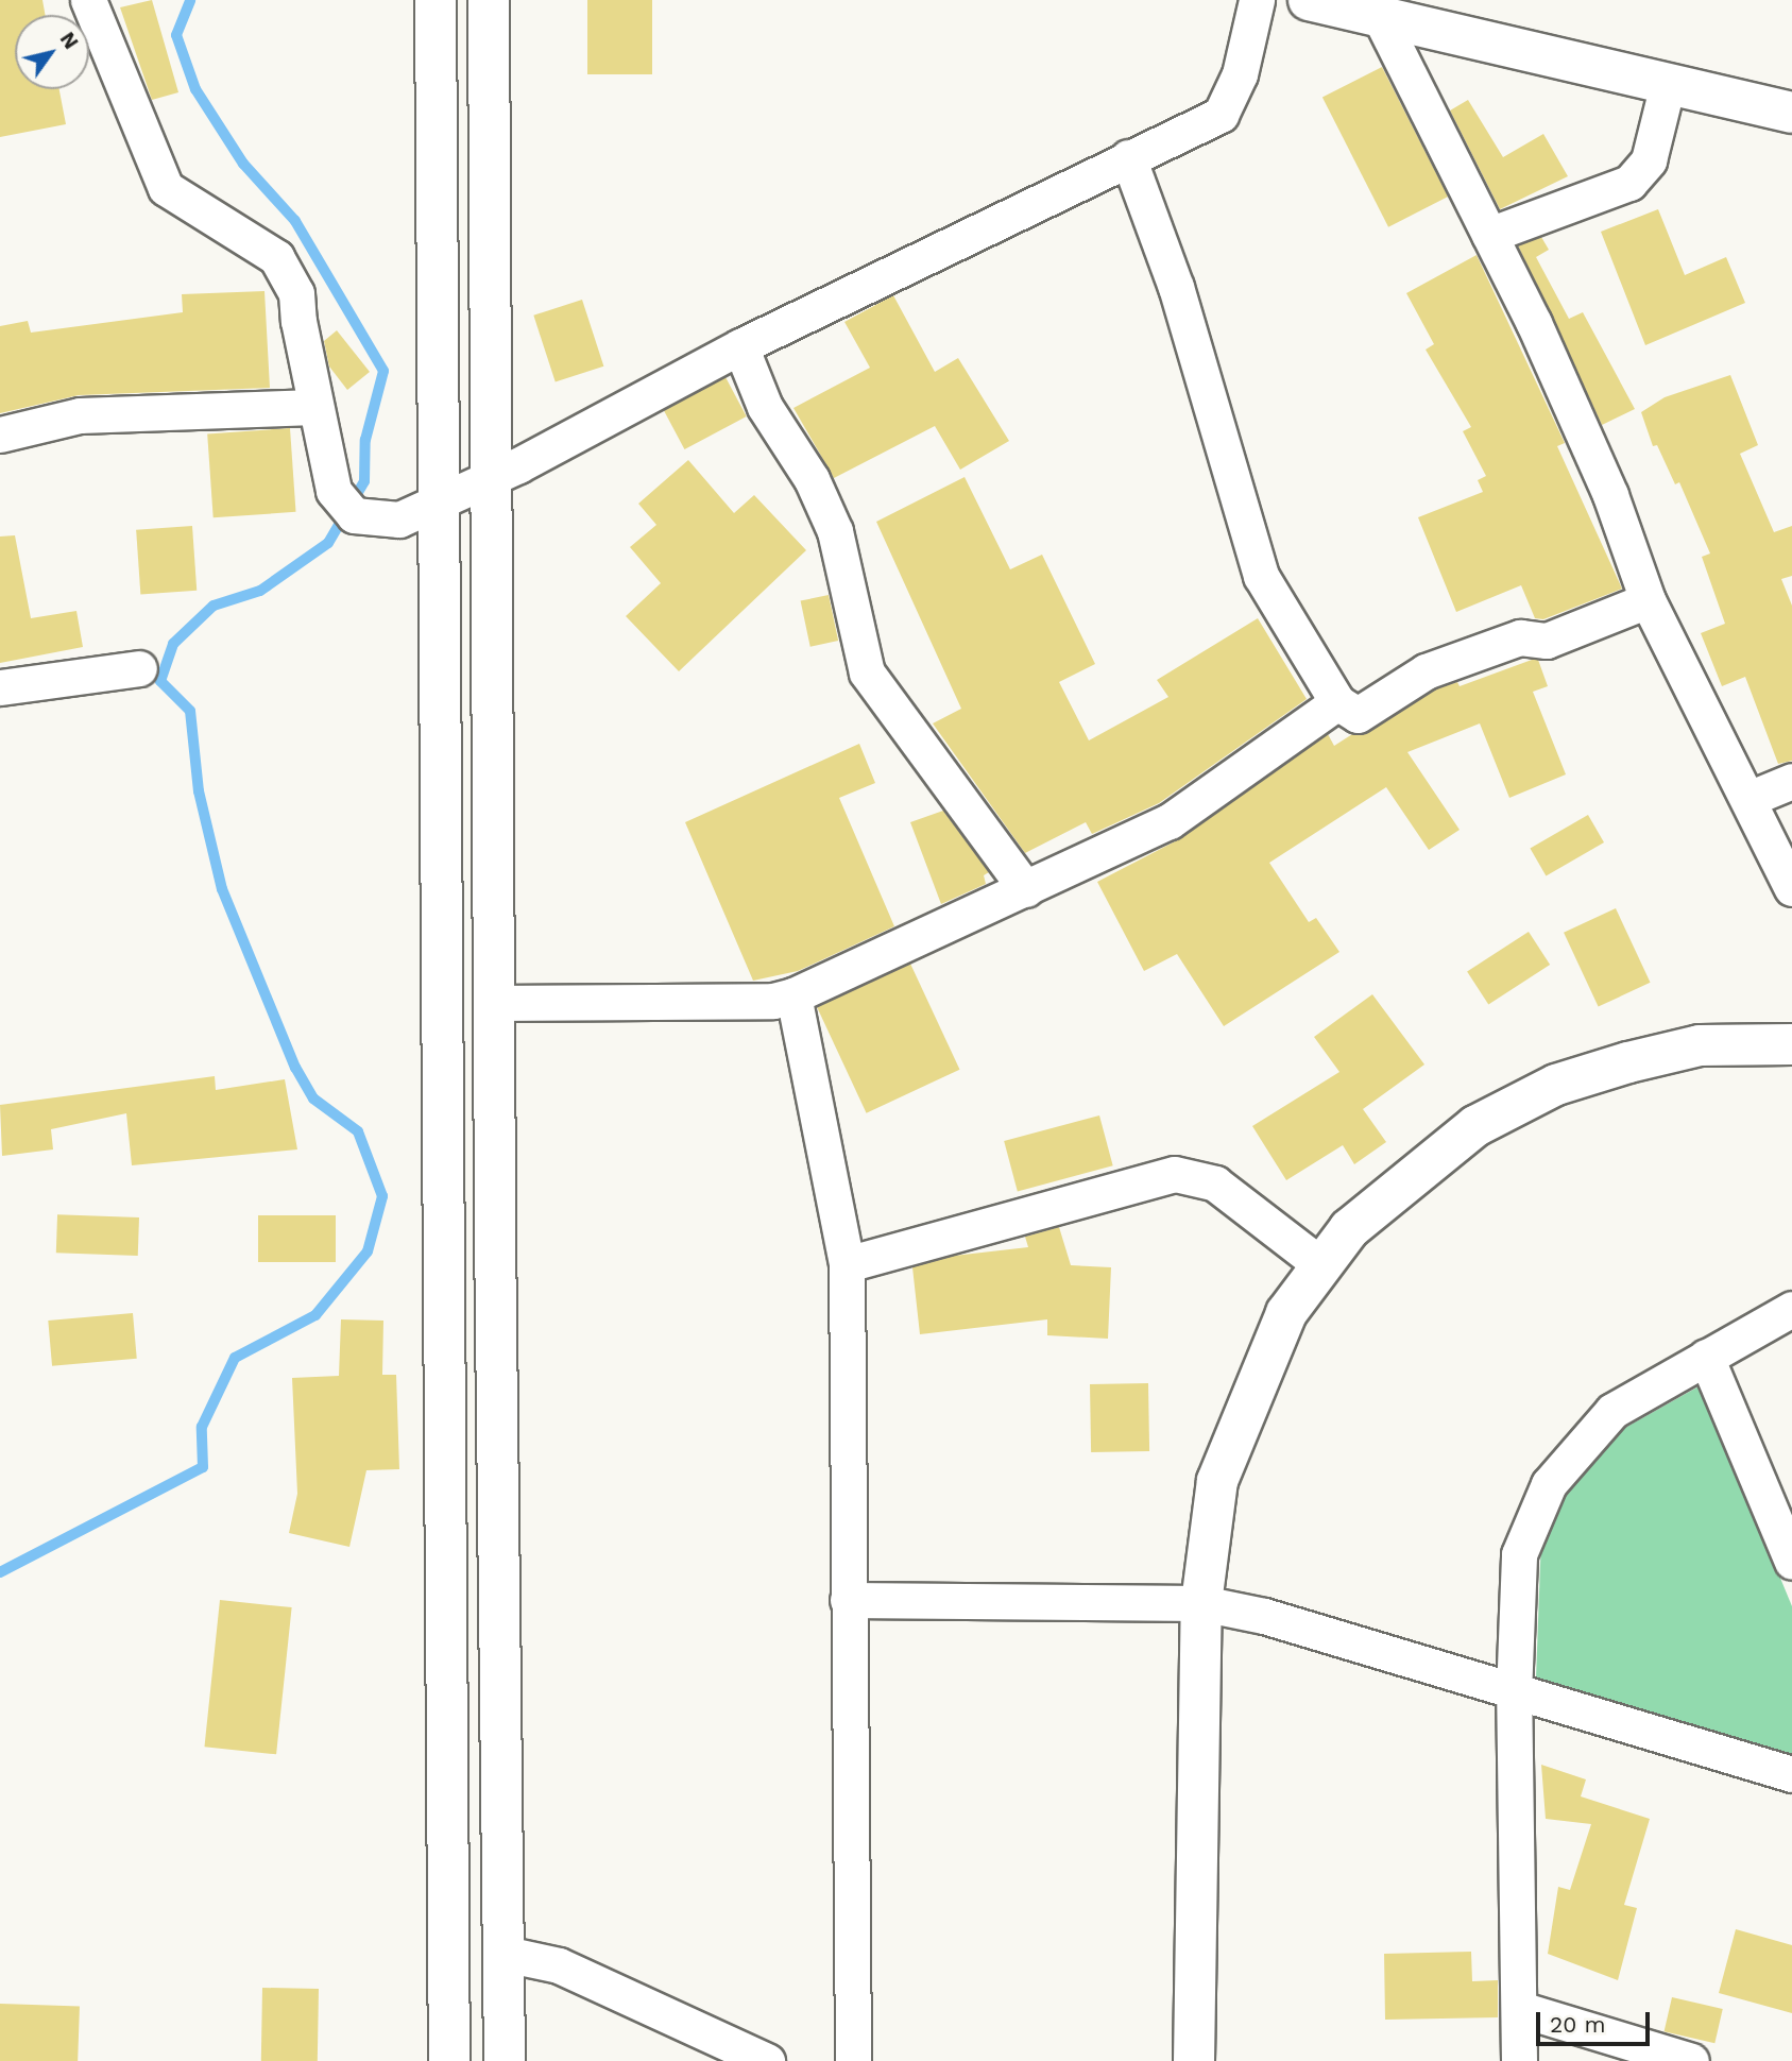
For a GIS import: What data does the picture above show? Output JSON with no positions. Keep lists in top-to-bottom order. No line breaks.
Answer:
{"scale_bar":"20 m","north":"top right"}
